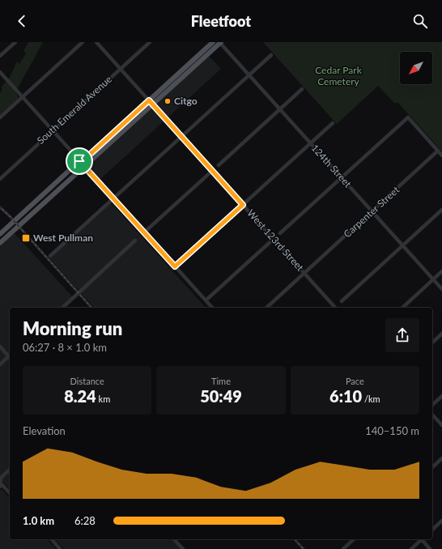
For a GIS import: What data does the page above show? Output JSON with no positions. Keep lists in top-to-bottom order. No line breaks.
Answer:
{"streets":{"street":["South Emerald Avenue","124th Street","Carpenter Street","West 123rd Street"]},"crossings":[["South Emerald Avenue","West 123rd Street"],["124th Street","Carpenter Street"],["Carpenter Street","West 123rd Street"]],"parks":["Cedar Park Cemetery"],"places":{"other":["Citgo"],"transit":["West Pullman"]},"north":"bottom left","page":{"header":"Fleetfoot","heading":["Morning run","06:27 · 8 × 1.0 km"],"stats":[["Distance","8.24 km"],["Time","50:49"],["Pace","6:10 /km"]],"chart":["Elevation","140–150 m"],"list":[{"name":"1.0 km","note":"6:28"}]}}
